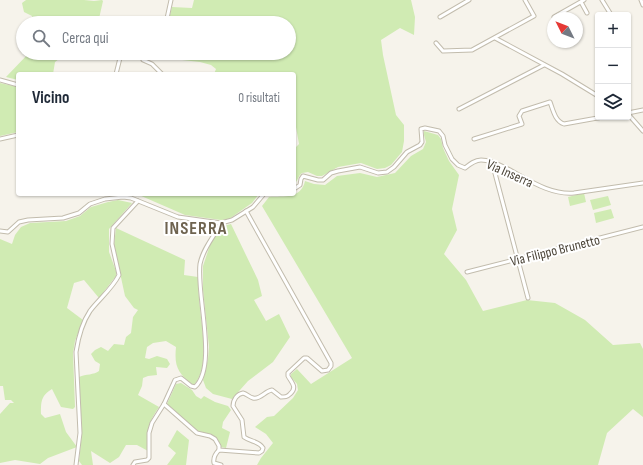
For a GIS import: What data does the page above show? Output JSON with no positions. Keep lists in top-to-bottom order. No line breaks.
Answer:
{"streets":{"street":["Via Inserra","Via Filippo Brunetto"]},"districts":["INSERRA"],"north":"top left","page":{"map_buttons":["+","−"],"search":"Cerca qui","heading":["Vicino","0 risultati"]}}
